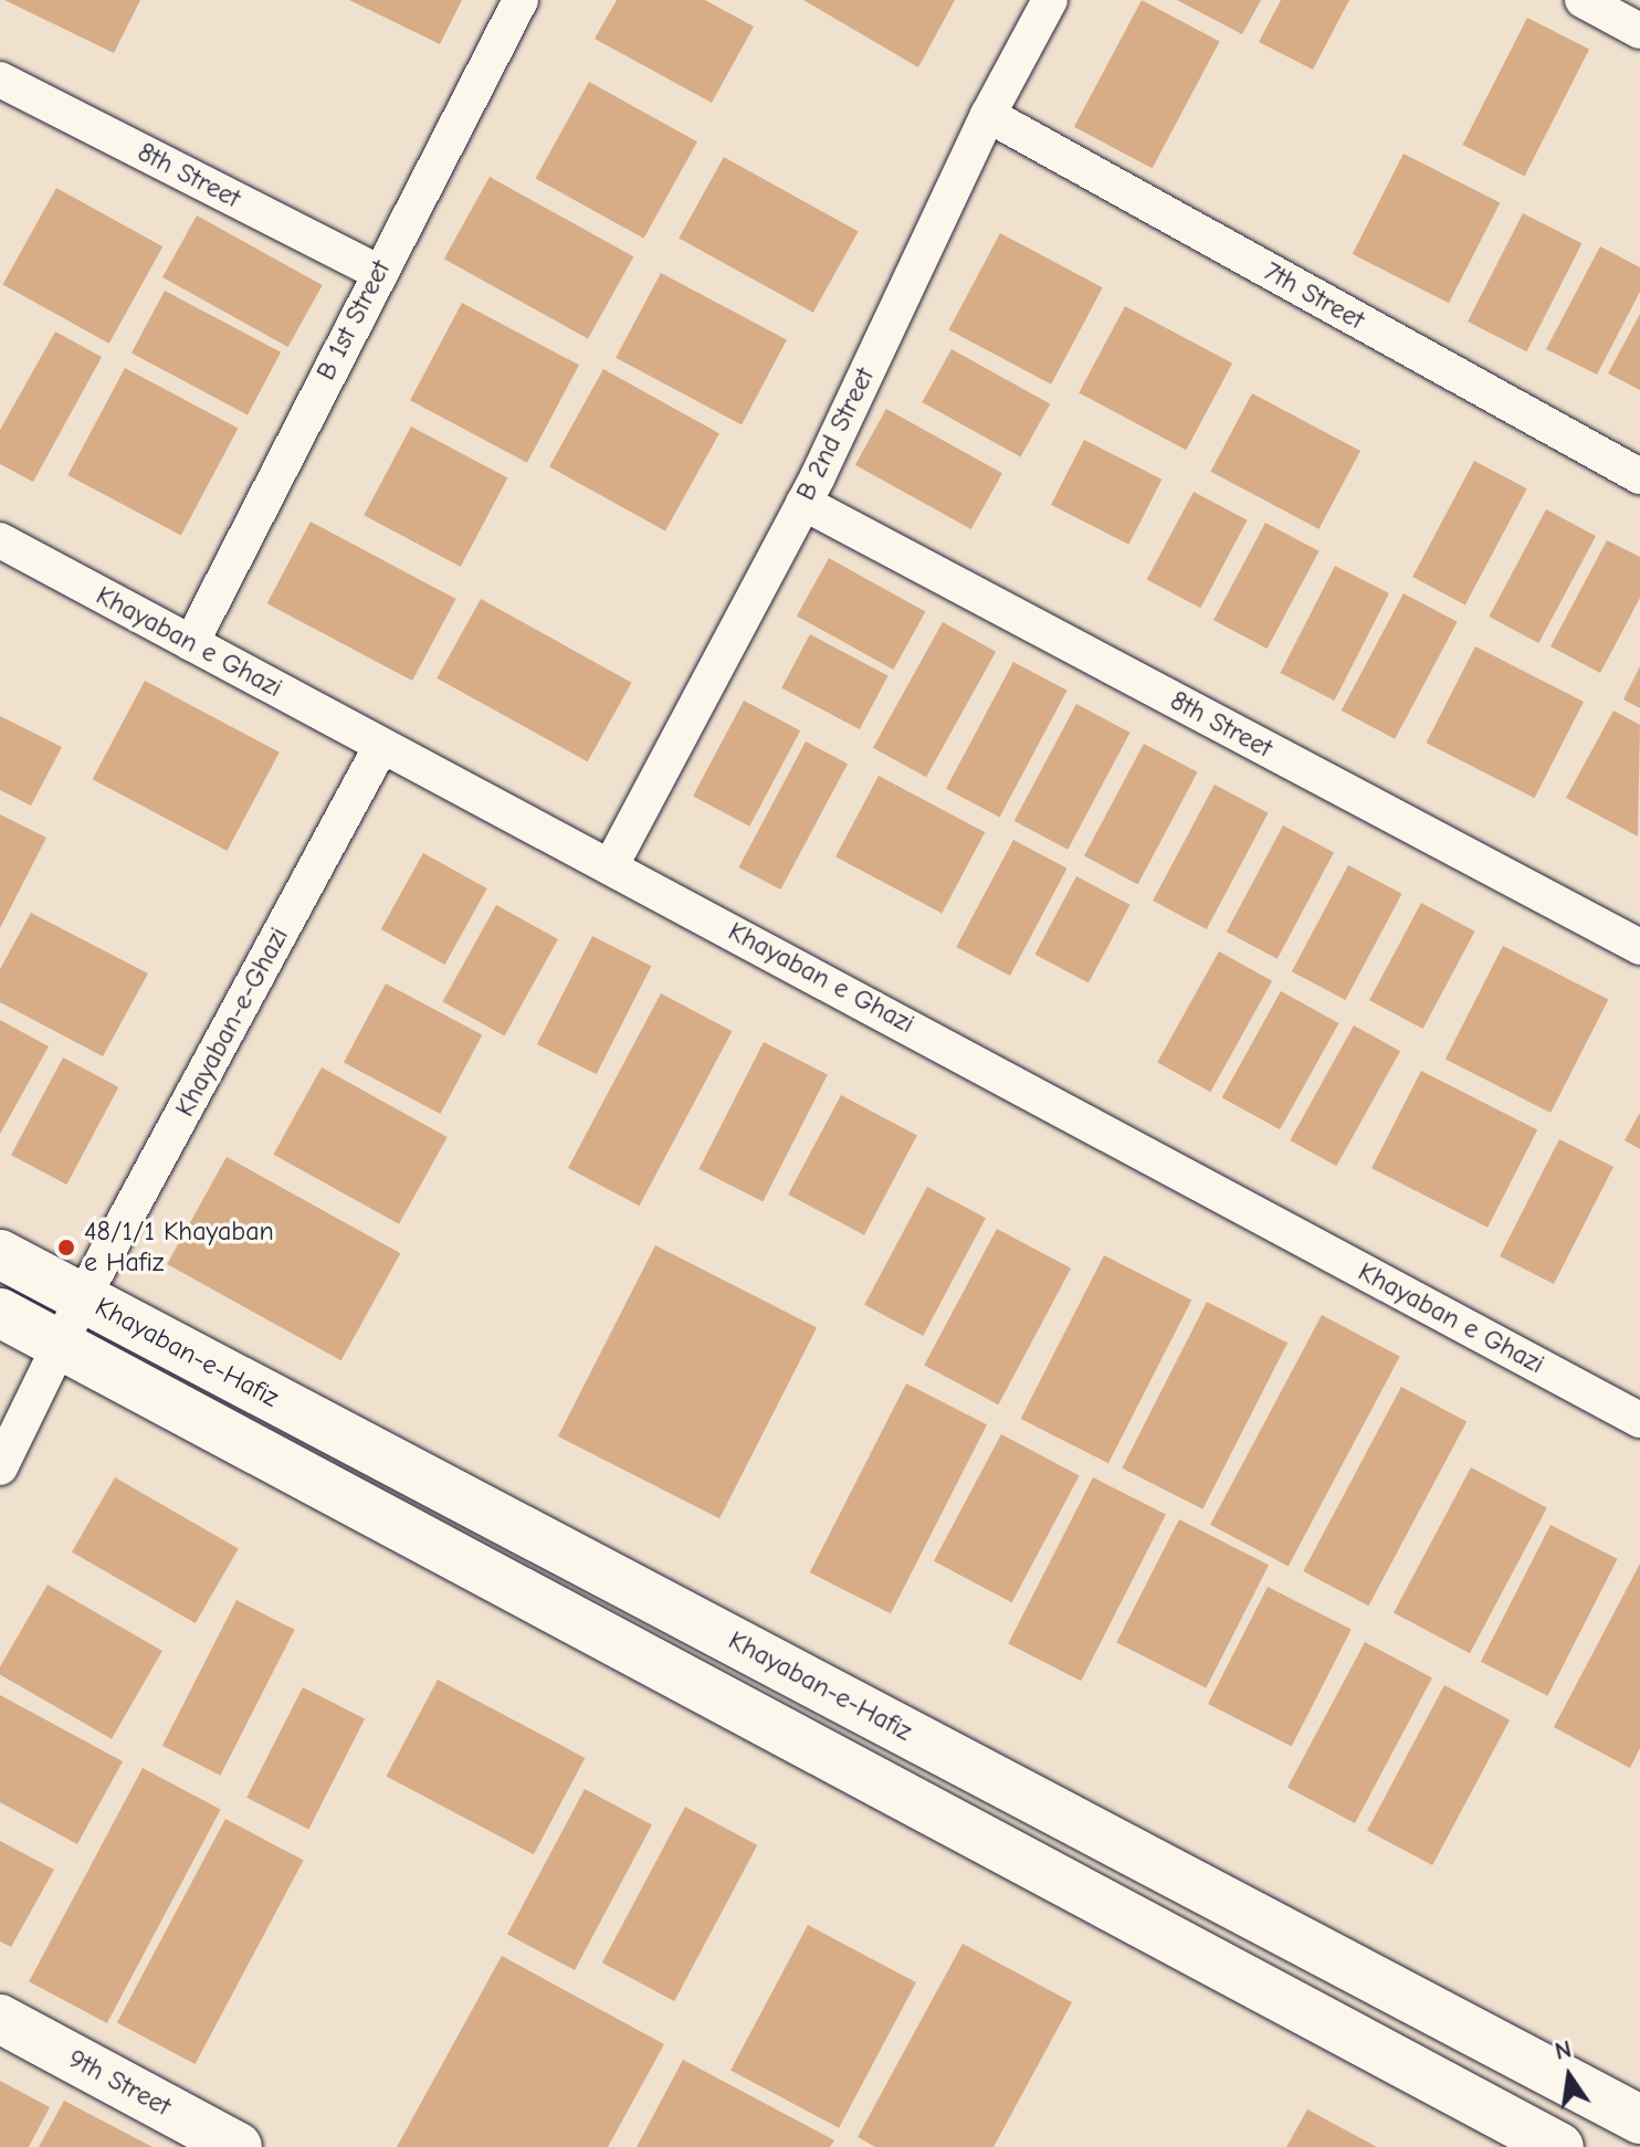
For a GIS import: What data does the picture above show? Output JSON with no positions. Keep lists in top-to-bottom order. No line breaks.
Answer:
{"streets":{"main road":["Khayaban-e-Hafiz","9th Street"],"street":["8th Street","7th Street","B 1st Street","B 2nd Street","Khayaban e Ghazi","Khayaban-e-Ghazi"]},"crossings":[["8th Street","B 1st Street"],["8th Street","B 2nd Street"],["7th Street","B 2nd Street"],["B 1st Street","Khayaban e Ghazi"],["B 2nd Street","Khayaban e Ghazi"],["Khayaban e Ghazi","Khayaban-e-Ghazi"],["Khayaban-e-Ghazi","Khayaban-e-Hafiz"]],"places":["48/1/1 Khayaban e Hafiz"],"north":"top"}
